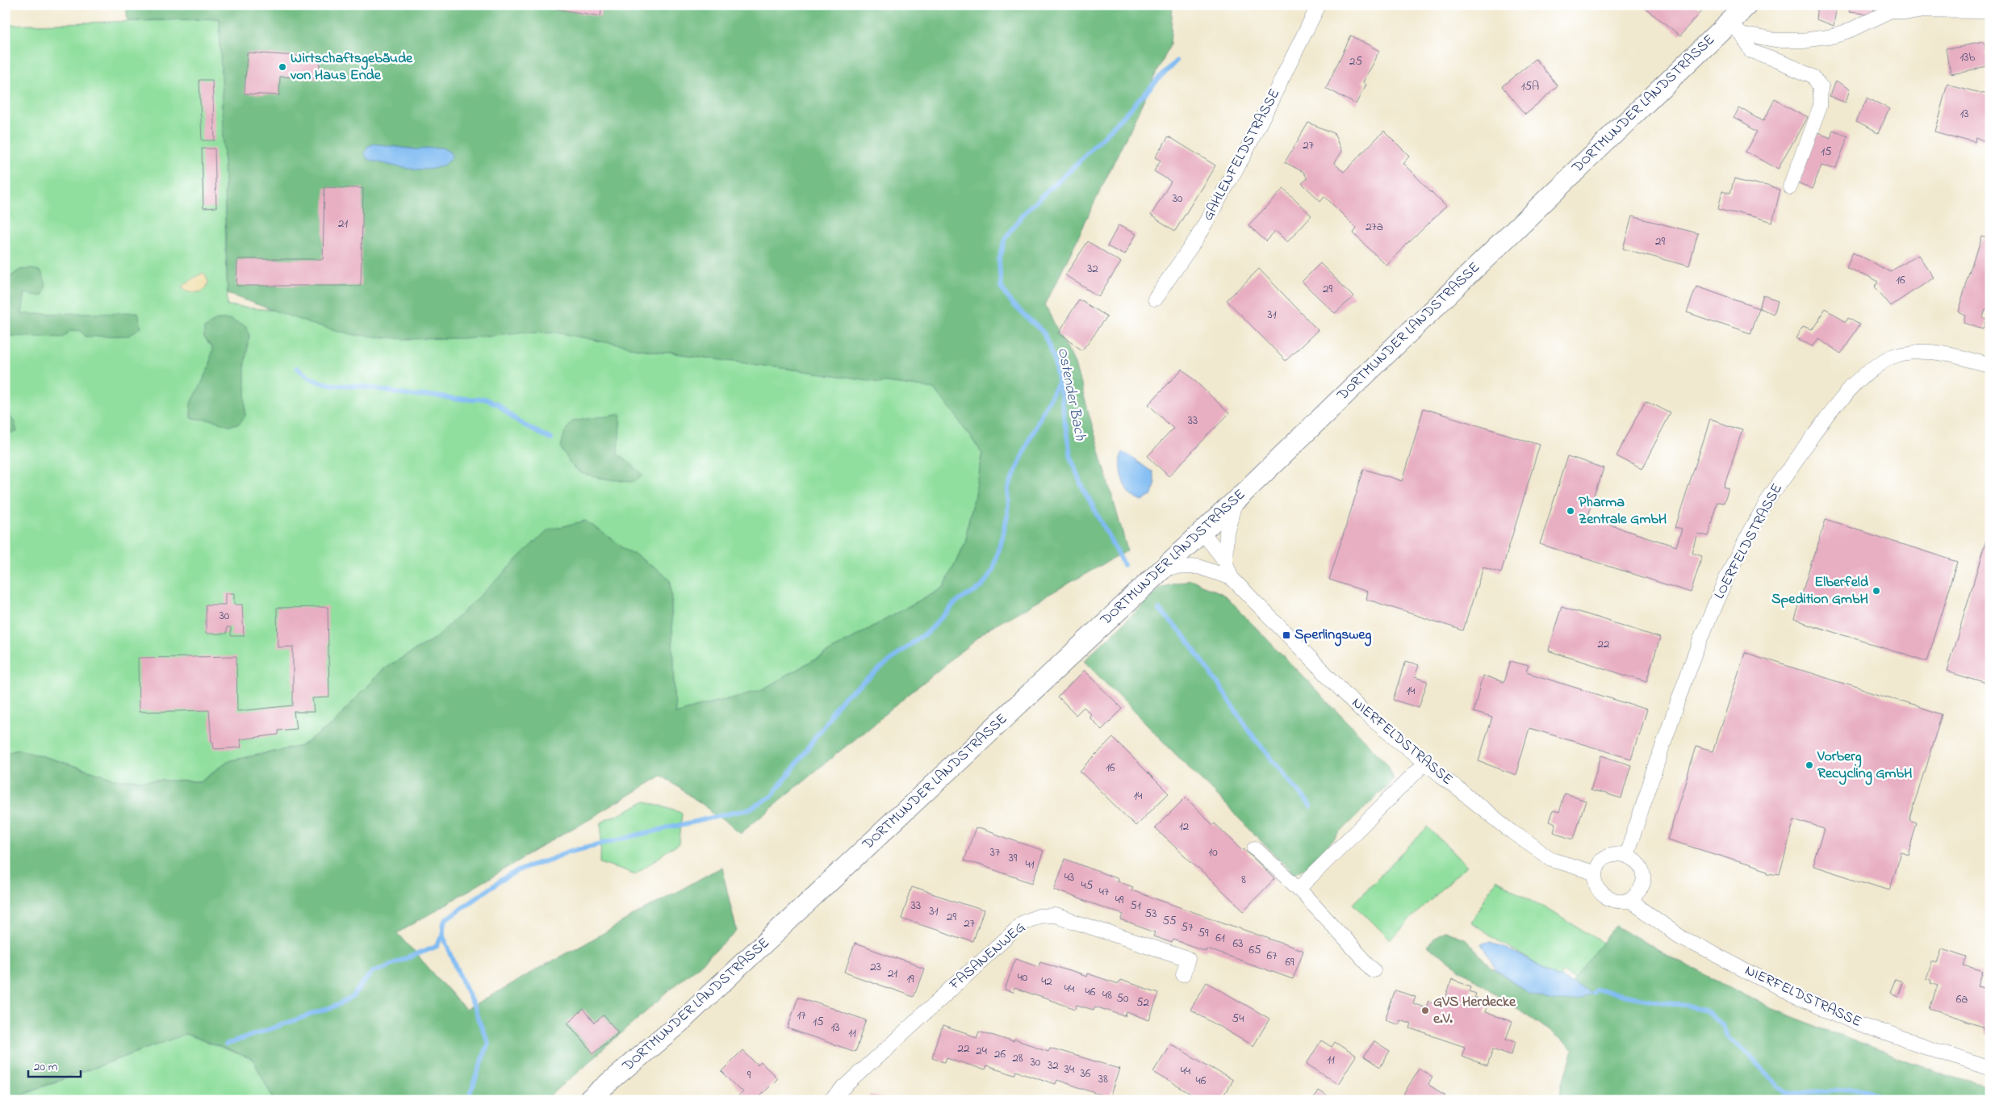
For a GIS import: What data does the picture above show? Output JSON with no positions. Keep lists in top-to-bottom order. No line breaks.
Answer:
{"streets":{"main road":["DORTMUNDER LANDSTRASSE"],"street":["GAHLENFELDSTRASSE","LOERFELDSTRASSE","NIERFELDSTRASSE","FASANENWEG"]},"crossings":[["DORTMUNDER LANDSTRASSE","NIERFELDSTRASSE"],["LOERFELDSTRASSE","NIERFELDSTRASSE"]],"water":["Ostender Bach"],"places":{"other":["Wirtschaftsgebäude von Haus Ende","Pharma Zentrale GmbH","Elberfeld Spedition GmbH","Vorberg Recycling GmbH","GVS Herdecke e.V."],"transit":["Sperlingsweg"]},"house_numbers":["13b","25","15A","13","27","15","30","21","27a","29","32","16","29","31","33","30","22","14","16","14","12","37","10","39","41","43","8","45","47","49","33","51","31","53","29","55","27","57","59","61","63","65","67","69","23","21","40","19","42","44","46","48","50","6a","52","17","54","15","13","11","22","24","26","28","11","30","32","34","44","36","9","38","46"],"scale_bar":"20 m"}
